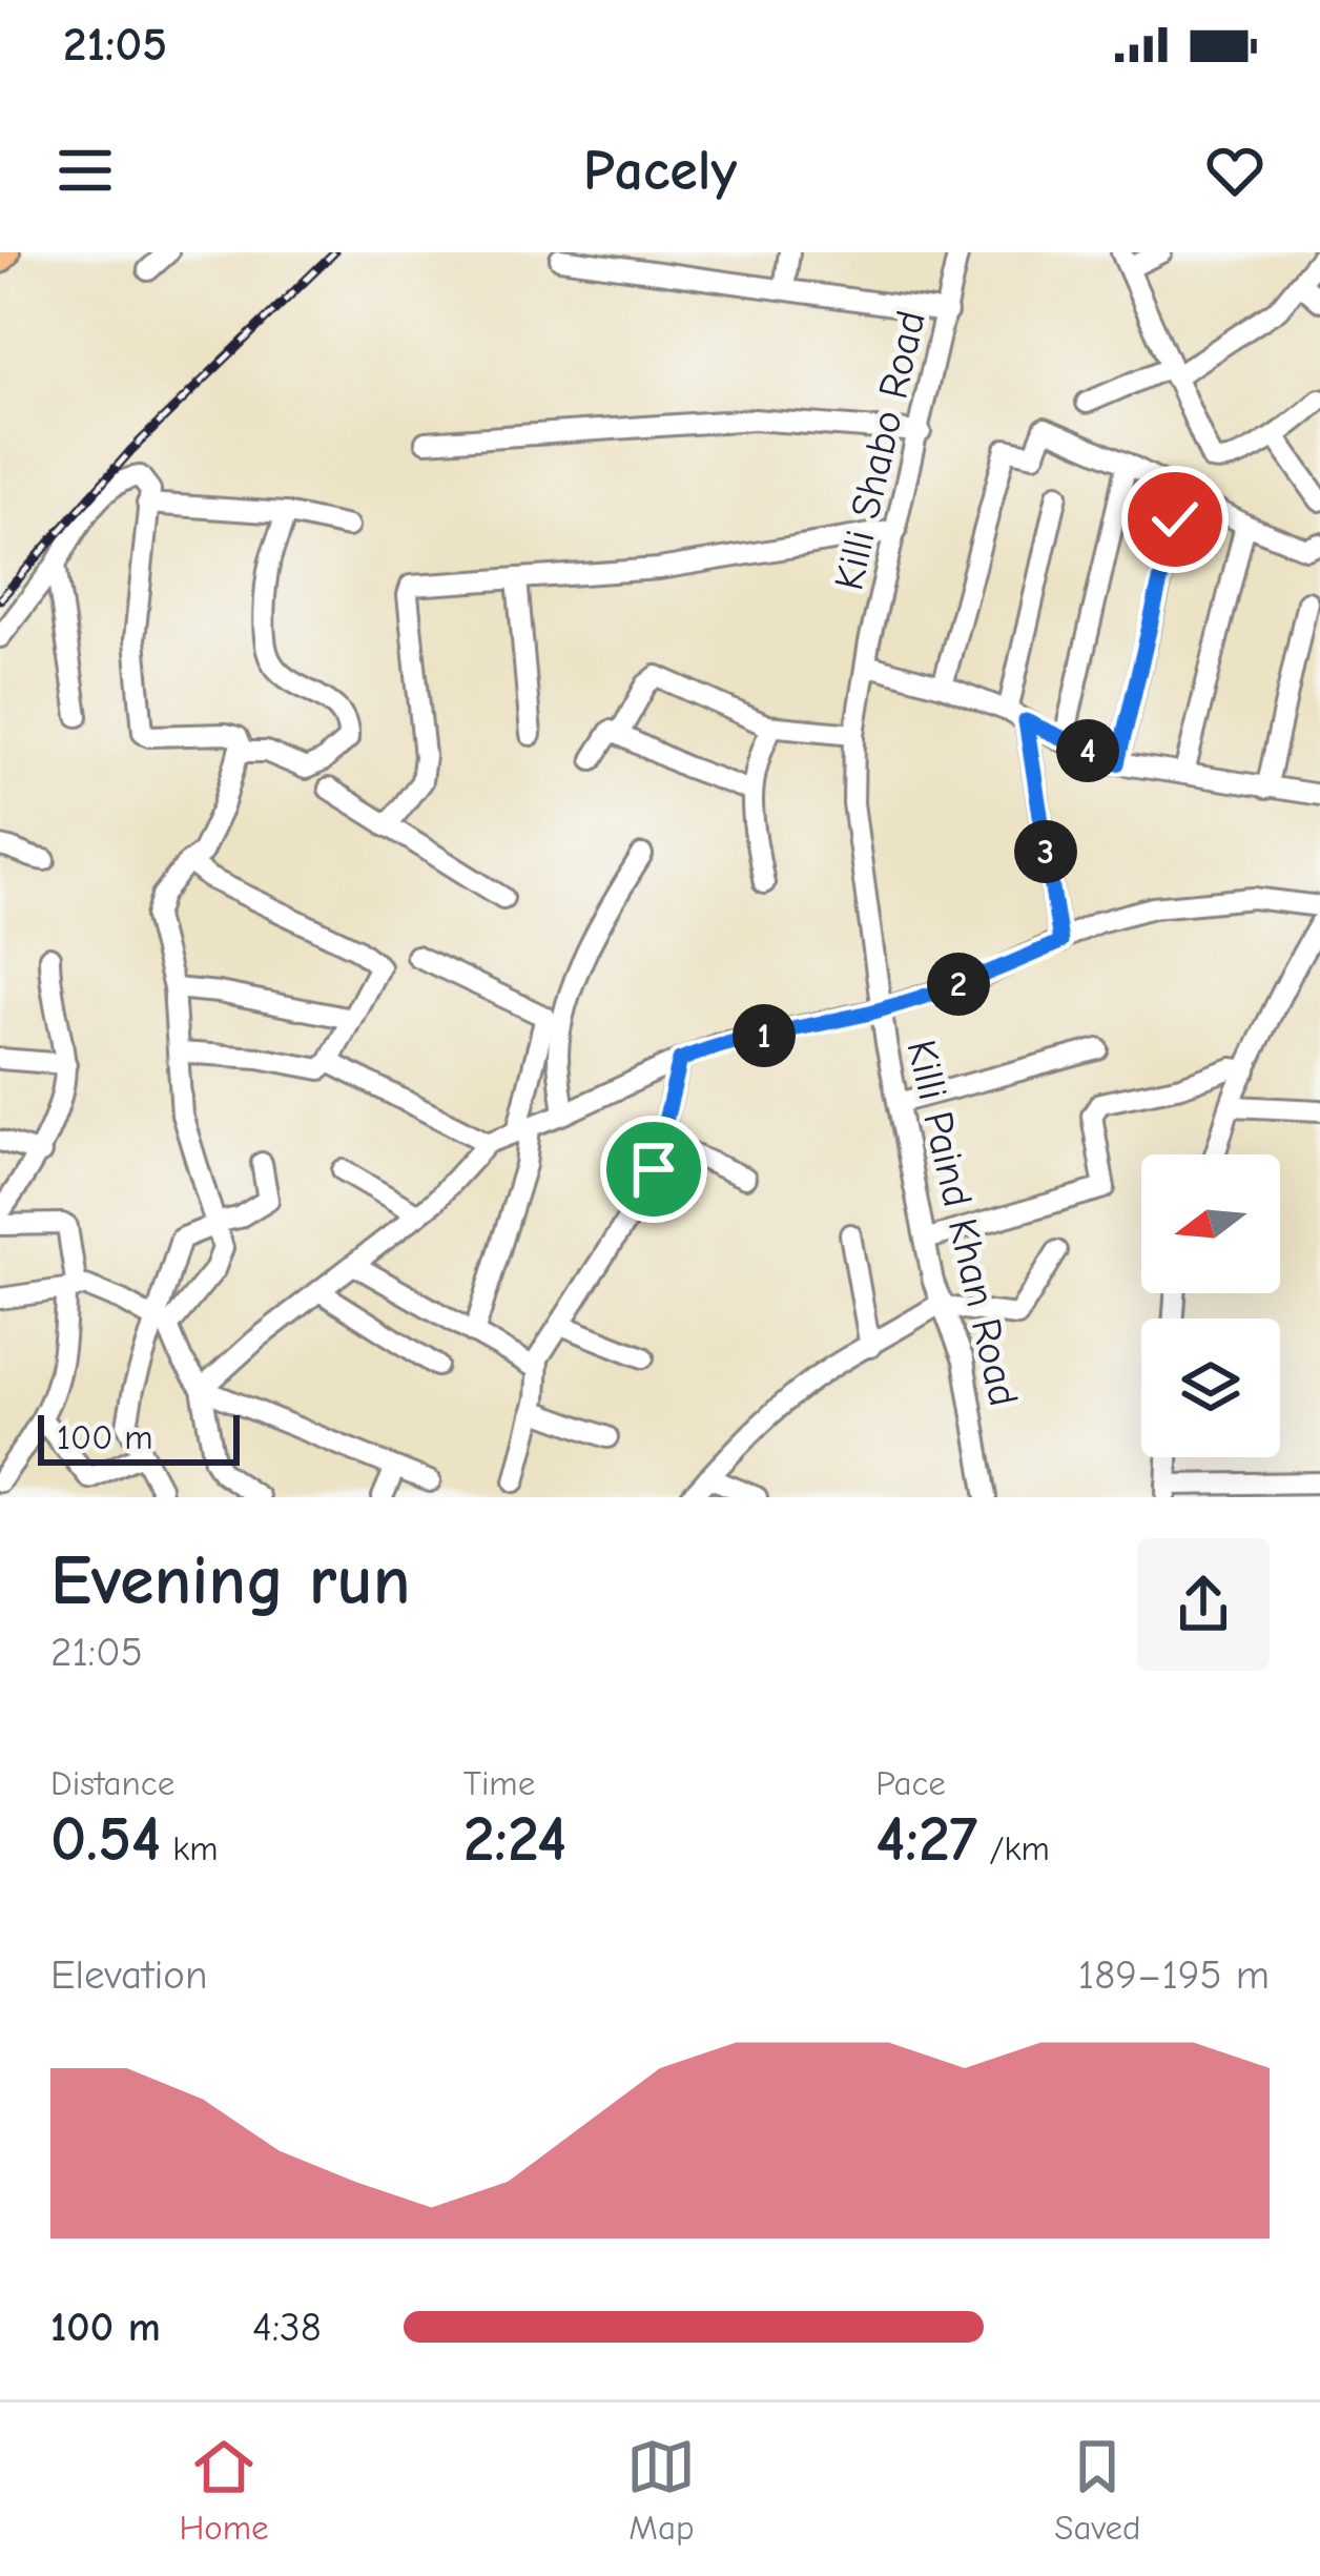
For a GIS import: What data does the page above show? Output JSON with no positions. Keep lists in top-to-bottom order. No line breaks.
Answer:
{"streets":{"street":["Killi Shabo Road","Killi Paind Khan Road"]},"crossings":[["Killi Shabo Road","Killi Paind Khan Road"]],"scale_bar":"100 m","north":"left","page":{"status":"21:05","header":"Pacely","pins":["4","3","2","1"],"scale":"100 m","heading":["Evening run","21:05"],"stats":[["Distance","0.54 km"],["Time","2:24"],["Pace","4:27 /km"]],"chart":["Elevation","189–195 m"],"list":[{"name":"100 m","note":"4:38"}],"tabs":["Home","Map","Saved"]}}
